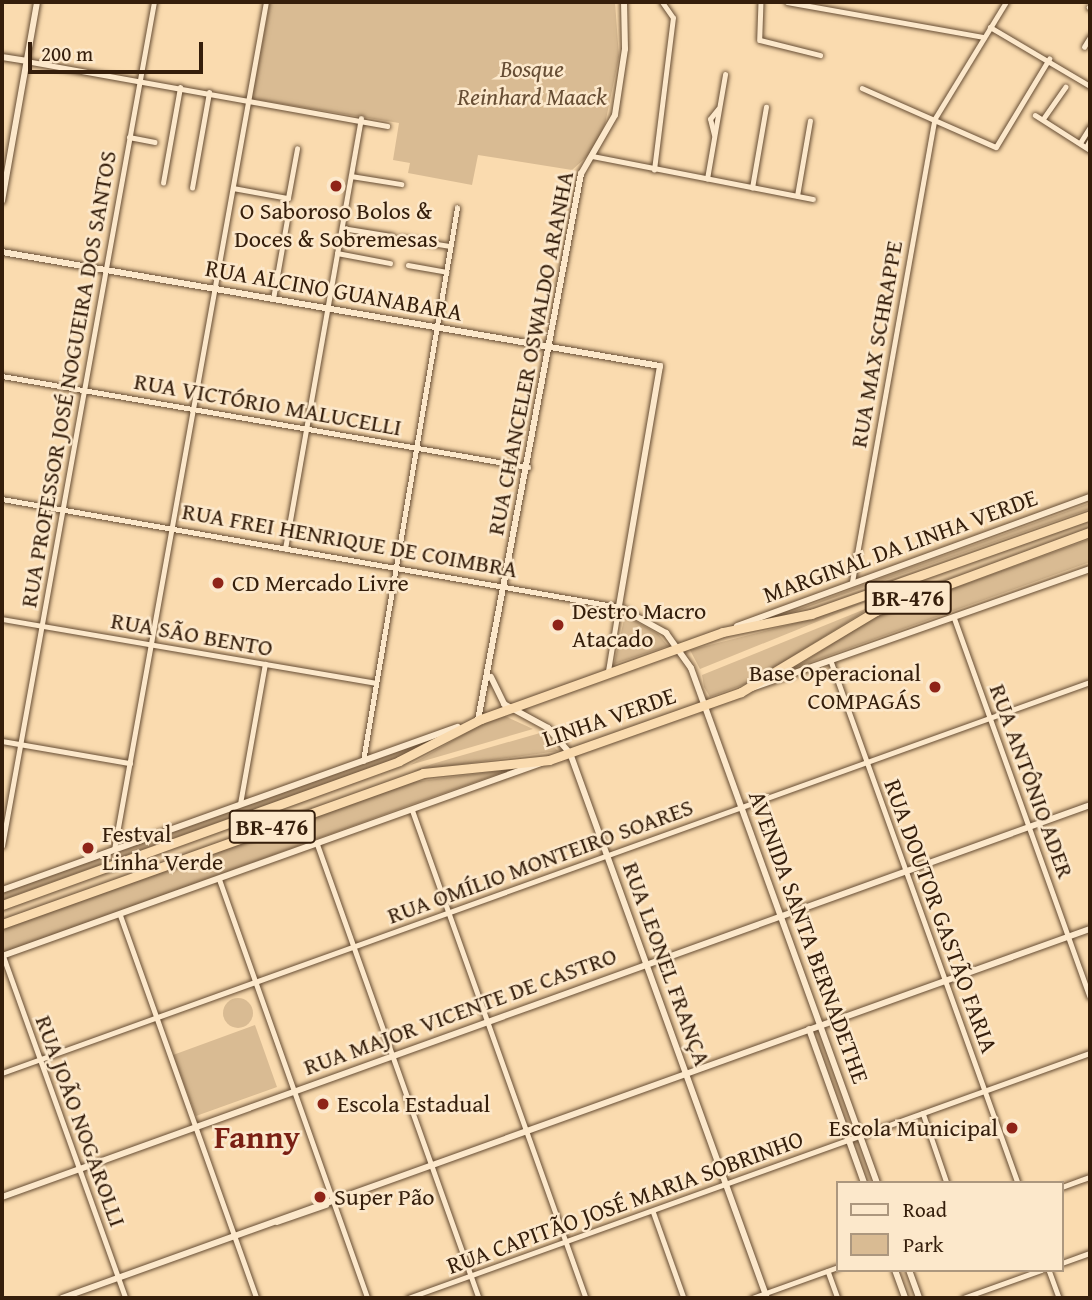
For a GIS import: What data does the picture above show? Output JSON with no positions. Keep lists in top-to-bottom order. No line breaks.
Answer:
{"streets":{"highway":["BR-476","LINHA VERDE"],"main road":["RUA ALCINO GUANABARA","RUA CHANCELER OSWALDO ARANHA","RUA FREI HENRIQUE DE COIMBRA","MARGINAL DA LINHA VERDE","AVENIDA SANTA BERNADETHE","RUA LEONEL FRANÇA","RUA MAJOR VICENTE DE CASTRO"],"street":["RUA MAX SCHRAPPE","RUA PROFESSOR JOSÉ NOGUEIRA DOS SANTOS","RUA VICTÓRIO MALUCELLI","RUA SÃO BENTO","RUA ANTÔNIO ADER","RUA OMÍLIO MONTEIRO SOARES","RUA DOUTOR GASTÃO FARIA","RUA JOÃO NOGAROLLI","RUA CAPITÃO JOSÉ MARIA SOBRINHO"]},"crossings":[["RUA ALCINO GUANABARA","RUA CHANCELER OSWALDO ARANHA"],["RUA ALCINO GUANABARA","RUA PROFESSOR JOSÉ NOGUEIRA DOS SANTOS"],["RUA ALCINO GUANABARA","RUA FREI HENRIQUE DE COIMBRA"],["RUA MAX SCHRAPPE","MARGINAL DA LINHA VERDE"],["RUA CHANCELER OSWALDO ARANHA","RUA VICTÓRIO MALUCELLI"],["RUA CHANCELER OSWALDO ARANHA","RUA FREI HENRIQUE DE COIMBRA"],["RUA CHANCELER OSWALDO ARANHA","LINHA VERDE"],["RUA PROFESSOR JOSÉ NOGUEIRA DOS SANTOS","RUA VICTÓRIO MALUCELLI"],["RUA PROFESSOR JOSÉ NOGUEIRA DOS SANTOS","RUA FREI HENRIQUE DE COIMBRA"],["RUA PROFESSOR JOSÉ NOGUEIRA DOS SANTOS","RUA SÃO BENTO"],["RUA FREI HENRIQUE DE COIMBRA","LINHA VERDE"],["RUA FREI HENRIQUE DE COIMBRA","AVENIDA SANTA BERNADETHE"],["MARGINAL DA LINHA VERDE","LINHA VERDE"],["LINHA VERDE","AVENIDA SANTA BERNADETHE"],["LINHA VERDE","RUA LEONEL FRANÇA"],["RUA ANTÔNIO ADER","RUA OMÍLIO MONTEIRO SOARES"],["RUA ANTÔNIO ADER","RUA MAJOR VICENTE DE CASTRO"],["RUA OMÍLIO MONTEIRO SOARES","RUA DOUTOR GASTÃO FARIA"],["RUA OMÍLIO MONTEIRO SOARES","AVENIDA SANTA BERNADETHE"],["RUA OMÍLIO MONTEIRO SOARES","RUA LEONEL FRANÇA"],["RUA OMÍLIO MONTEIRO SOARES","RUA JOÃO NOGAROLLI"],["RUA DOUTOR GASTÃO FARIA","RUA MAJOR VICENTE DE CASTRO"],["RUA DOUTOR GASTÃO FARIA","RUA CAPITÃO JOSÉ MARIA SOBRINHO"],["AVENIDA SANTA BERNADETHE","RUA MAJOR VICENTE DE CASTRO"],["AVENIDA SANTA BERNADETHE","RUA CAPITÃO JOSÉ MARIA SOBRINHO"],["RUA LEONEL FRANÇA","RUA MAJOR VICENTE DE CASTRO"],["RUA LEONEL FRANÇA","RUA CAPITÃO JOSÉ MARIA SOBRINHO"],["RUA MAJOR VICENTE DE CASTRO","RUA JOÃO NOGAROLLI"]],"districts":["Fanny"],"parks":["Bosque Reinhard Maack"],"places":["O Saboroso Bolos & Doces & Sobremesas","CD Mercado Livre","Destro Macro Atacado","Base Operacional COMPAGÁS","Festval Linha Verde","Escola Estadual","Escola Municipal","Super Pão"],"legend":["Road","Park"],"scale_bar":"200 m"}
